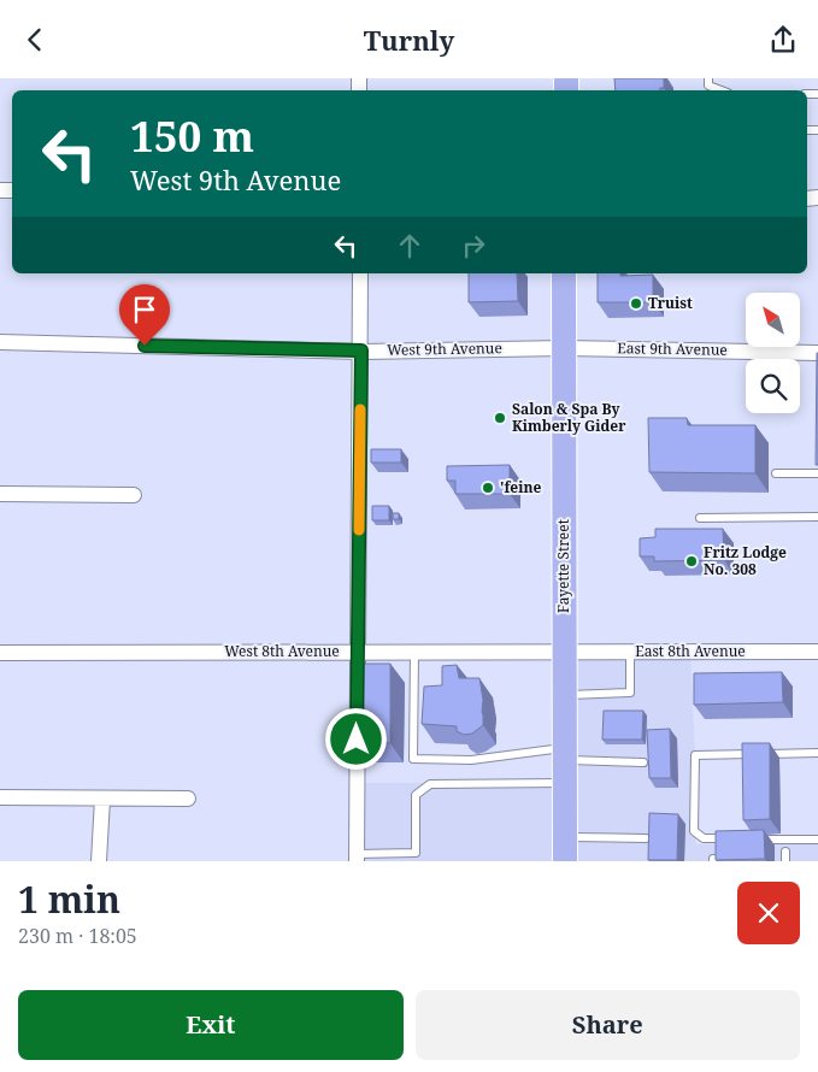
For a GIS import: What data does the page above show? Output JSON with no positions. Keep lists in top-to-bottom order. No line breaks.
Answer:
{"streets":{"main road":["Fayette Street"],"street":["West 9th Avenue","East 9th Avenue","West 8th Avenue","East 8th Avenue"]},"crossings":[["West 9th Avenue","East 9th Avenue"],["West 9th Avenue","Fayette Street"],["East 9th Avenue","Fayette Street"],["Fayette Street","West 8th Avenue"],["Fayette Street","East 8th Avenue"],["West 8th Avenue","East 8th Avenue"]],"places":["Truist","Salon & Spa By Kimberly Gider","'feine","Fritz Lodge No. 308"],"north":"top left","page":{"header":"Turnly","turn":["150 m","West 9th Avenue"],"heading":["1 min","230 m · 18:05"],"buttons":["Exit","Share"]}}
